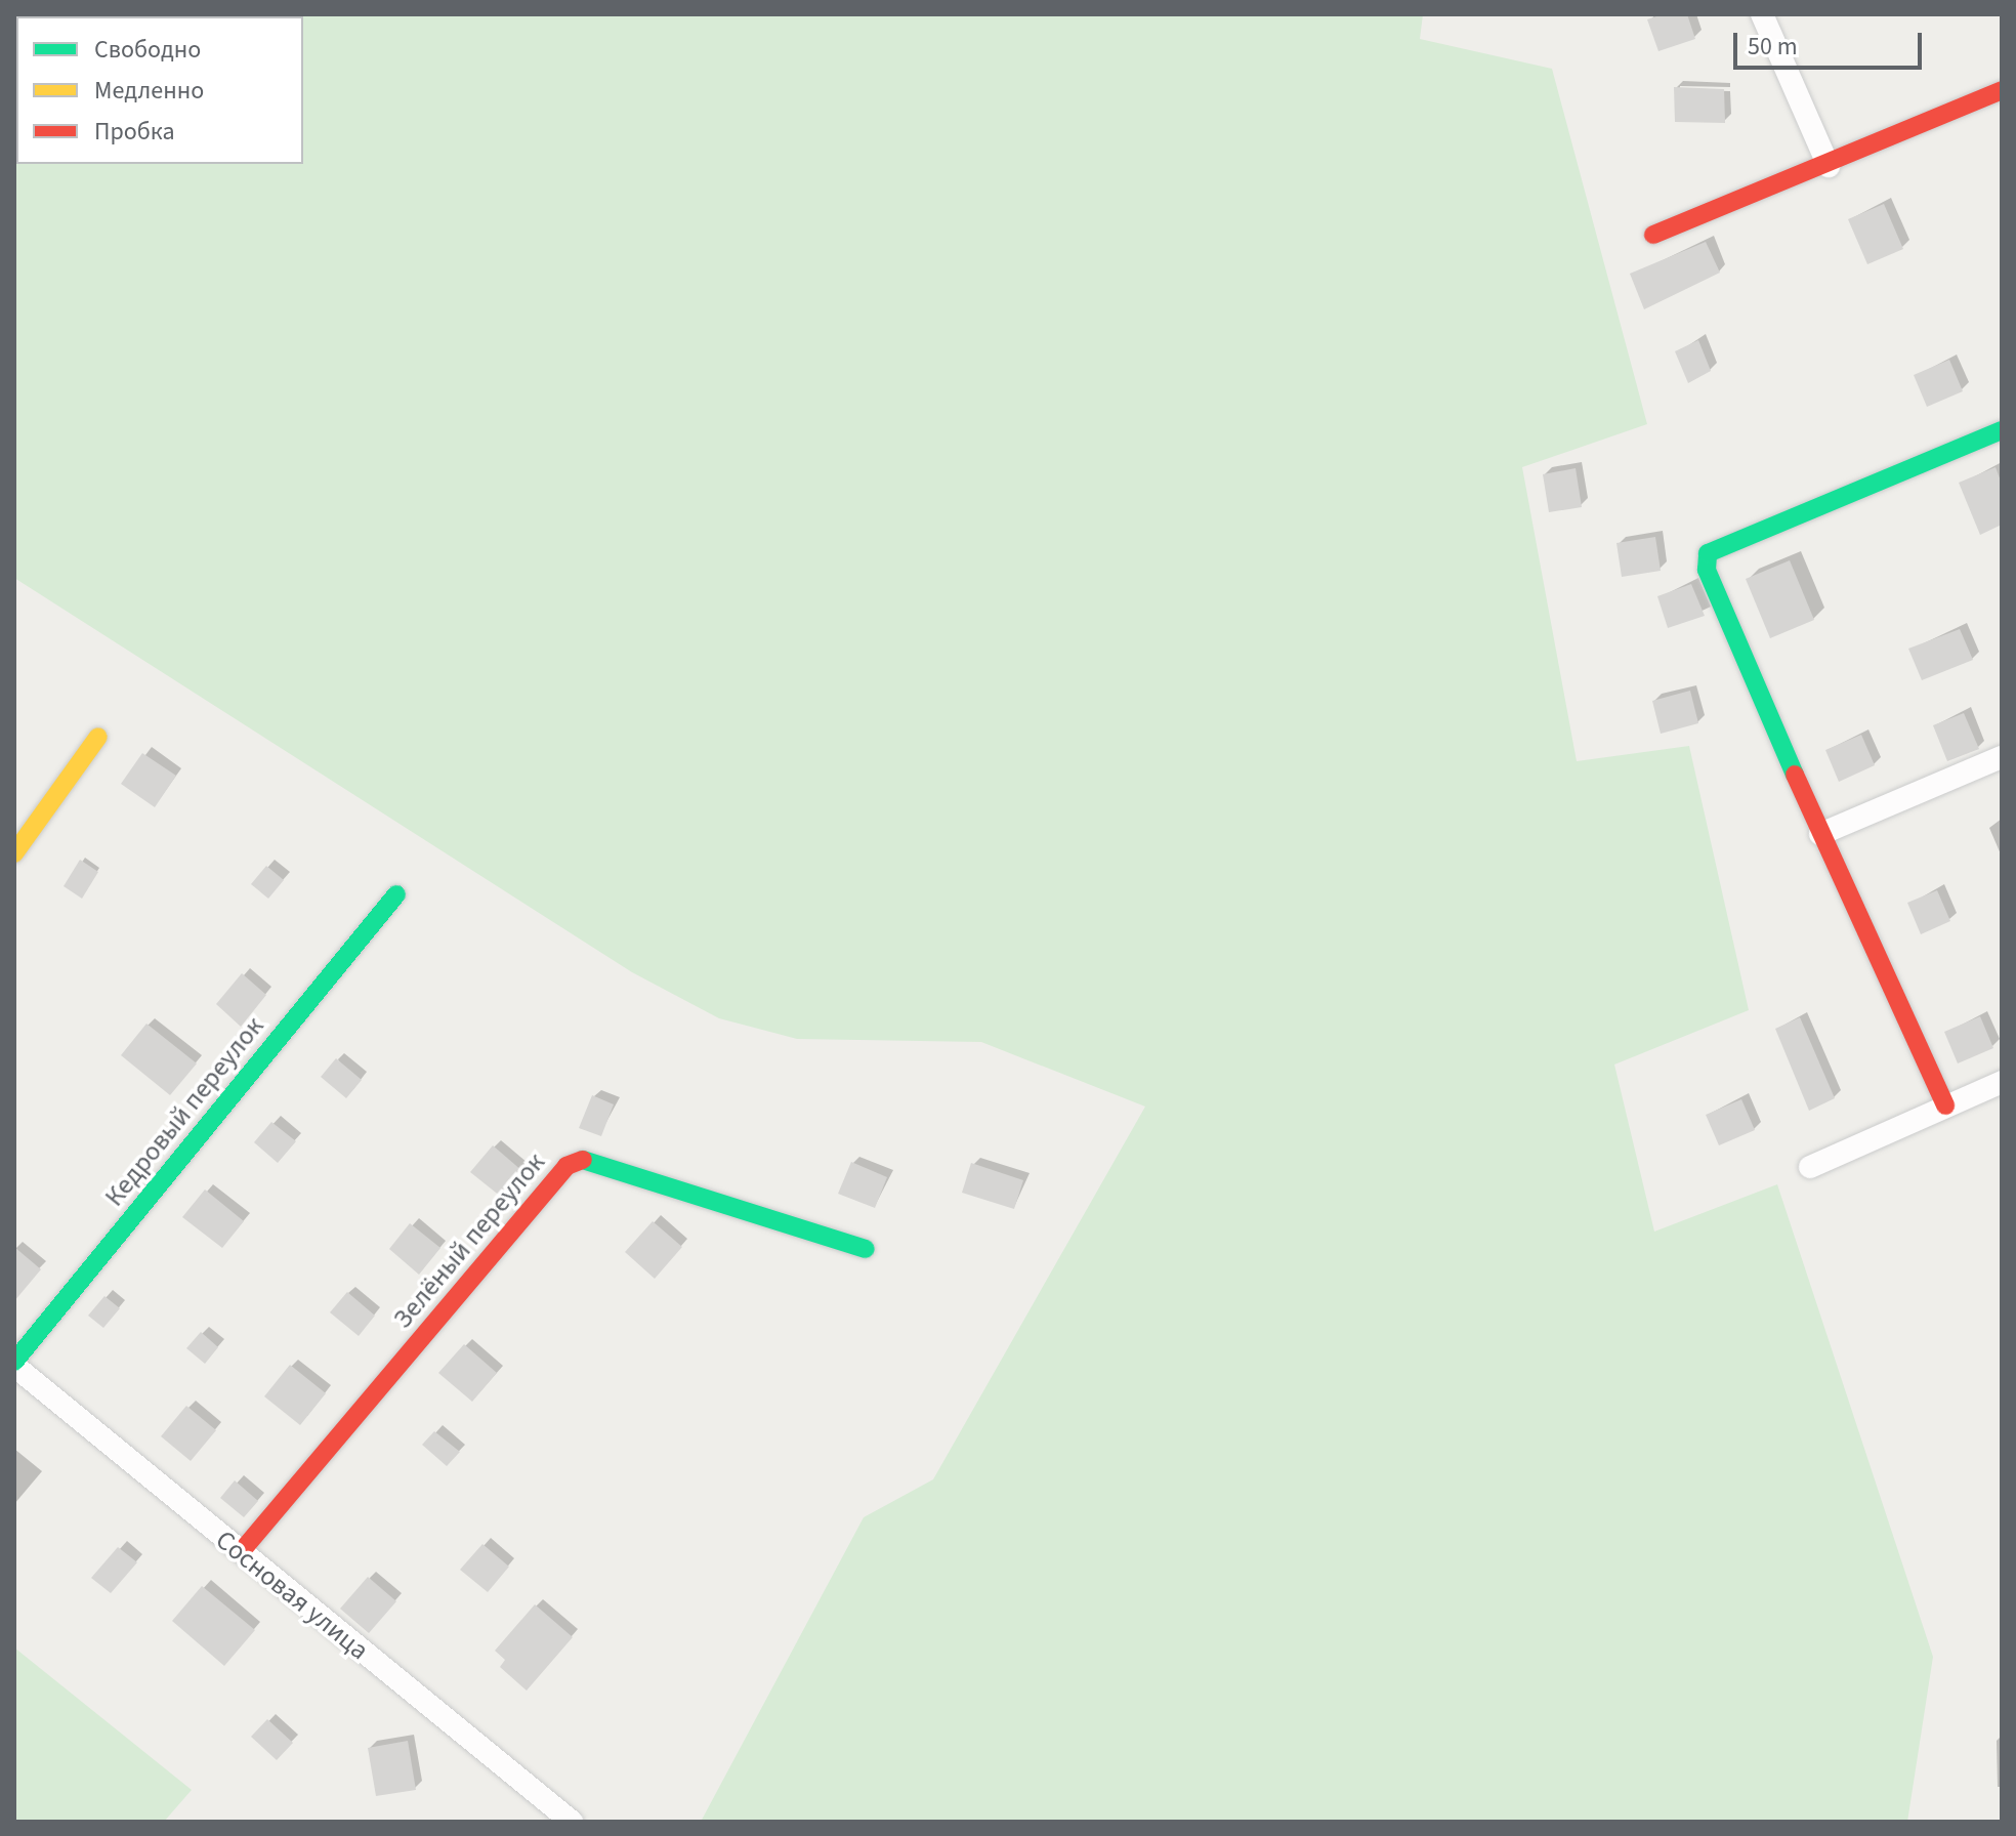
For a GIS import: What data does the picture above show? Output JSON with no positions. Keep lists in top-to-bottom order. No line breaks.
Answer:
{"streets":{"street":["Кедровый переулок","Зелёный переулок","Сосновая улица"]},"crossings":[["Кедровый переулок","Сосновая улица"],["Зелёный переулок","Сосновая улица"]],"legend":["Свободно","Медленно","Пробка"],"scale_bar":"50 m"}
